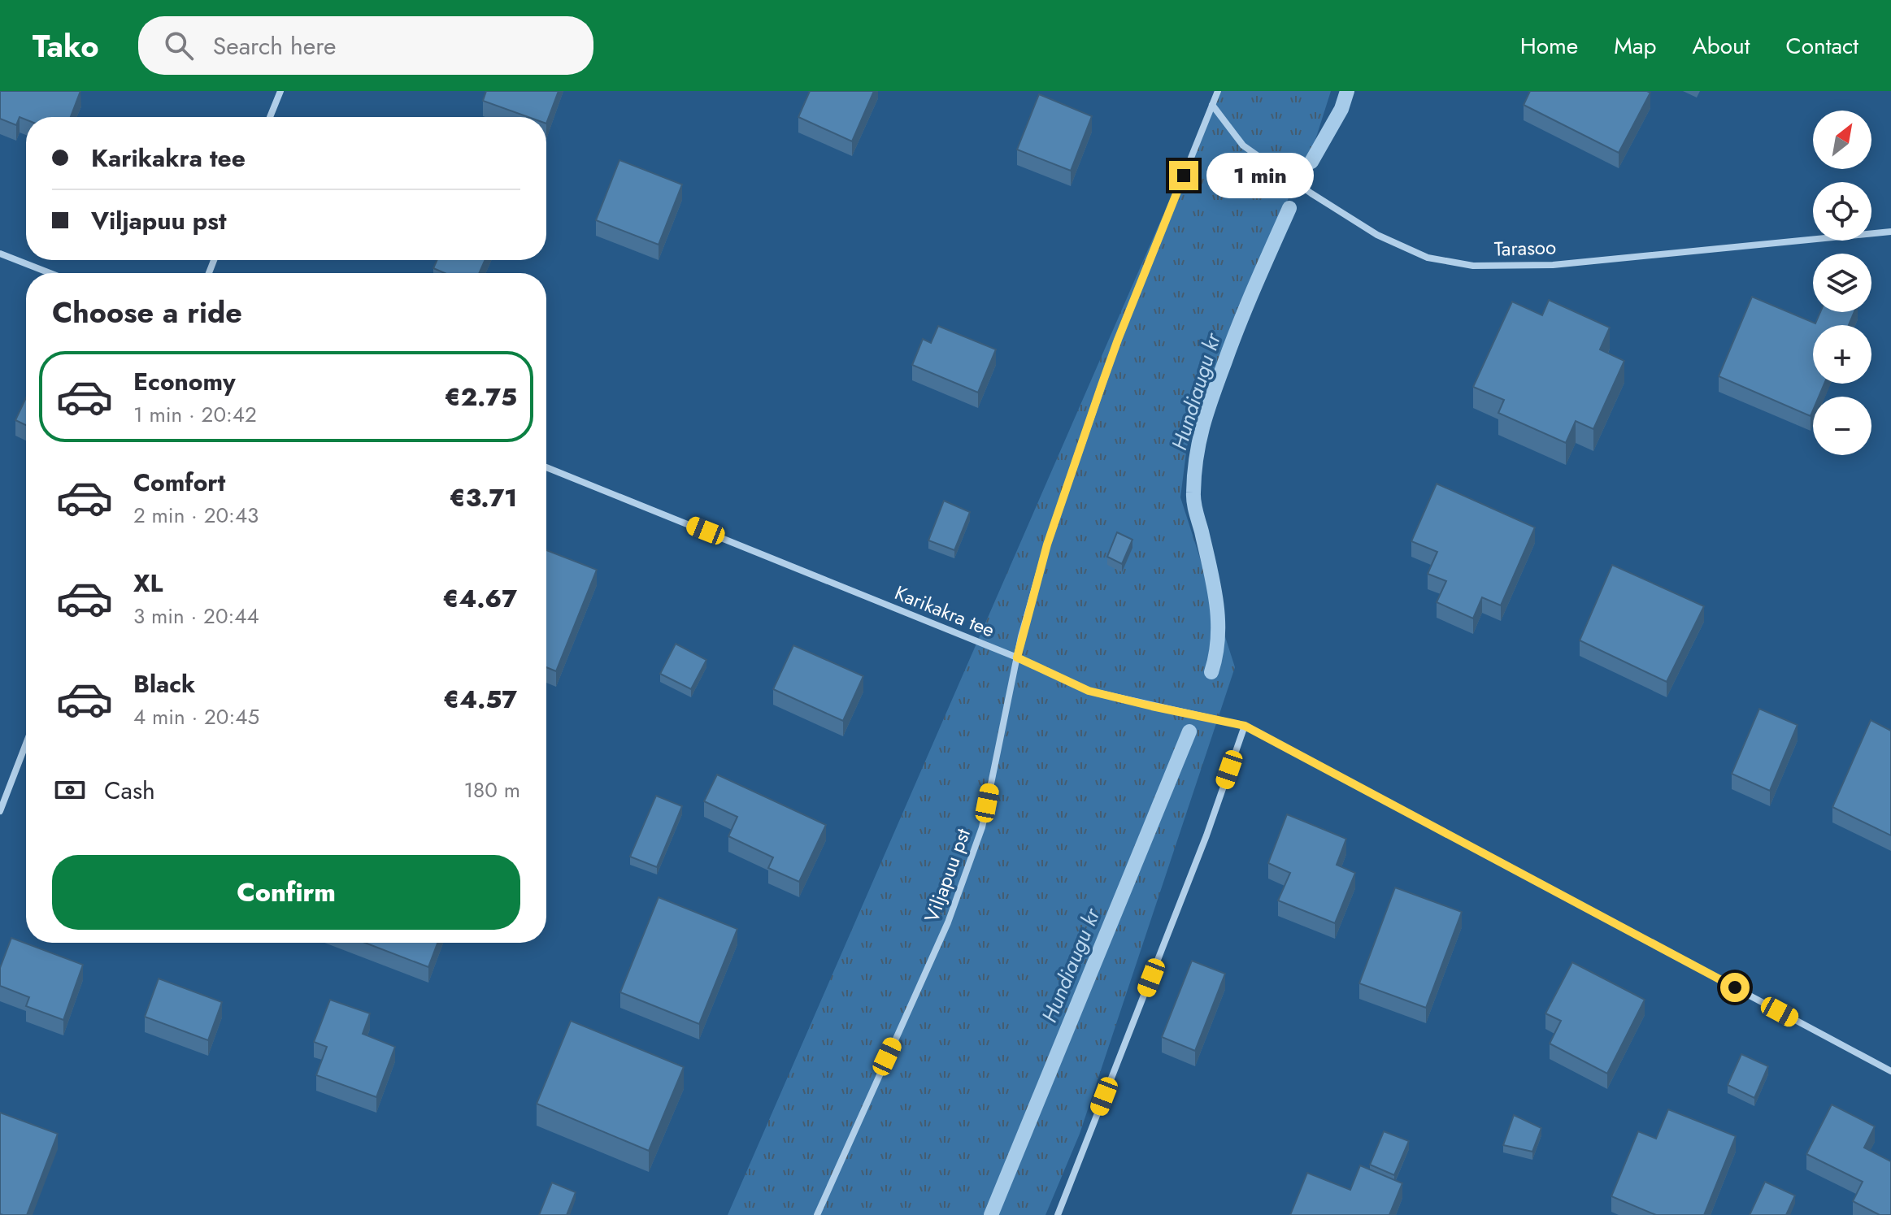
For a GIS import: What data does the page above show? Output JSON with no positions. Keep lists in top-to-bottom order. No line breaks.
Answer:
{"streets":{"street":["Tarasoo","Karikakra tee","Viljapuu pst"]},"crossings":[["Tarasoo","Viljapuu pst"],["Karikakra tee","Viljapuu pst"]],"water":["Hundiaugu kr"],"north":"top right","page":{"header":"Tako","search":"Search here","nav":["Home","Map","About","Contact"],"map_buttons":["+","−"],"banner":["Karikakra tee","Viljapuu pst"],"bubble":"1 min","heading":"Choose a ride","list":[{"name":"Economy","note":"1 min · 20:42","value":"€2.75"},{"name":"Comfort","note":"2 min · 20:43","value":"€3.71"},{"name":"XL","note":"3 min · 20:44","value":"€4.67"},{"name":"Black","note":"4 min · 20:45","value":"€4.57"}],"pay":["Cash","180 m"],"buttons":"Confirm"}}
